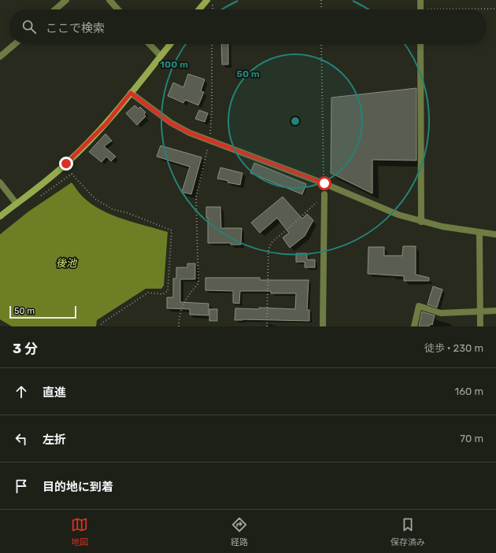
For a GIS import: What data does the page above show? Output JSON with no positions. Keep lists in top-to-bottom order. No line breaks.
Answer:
{"water":["後池"],"scale_bar":"50 m","page":{"search":"ここで検索","scale":"50 m","heading":["3 分","徒歩 · 230 m"],"list":[["直進","160 m"],["左折","70 m"],"目的地に到着"],"nav":["地図","経路","保存済み"]},"rings":["100 m","50 m"]}
